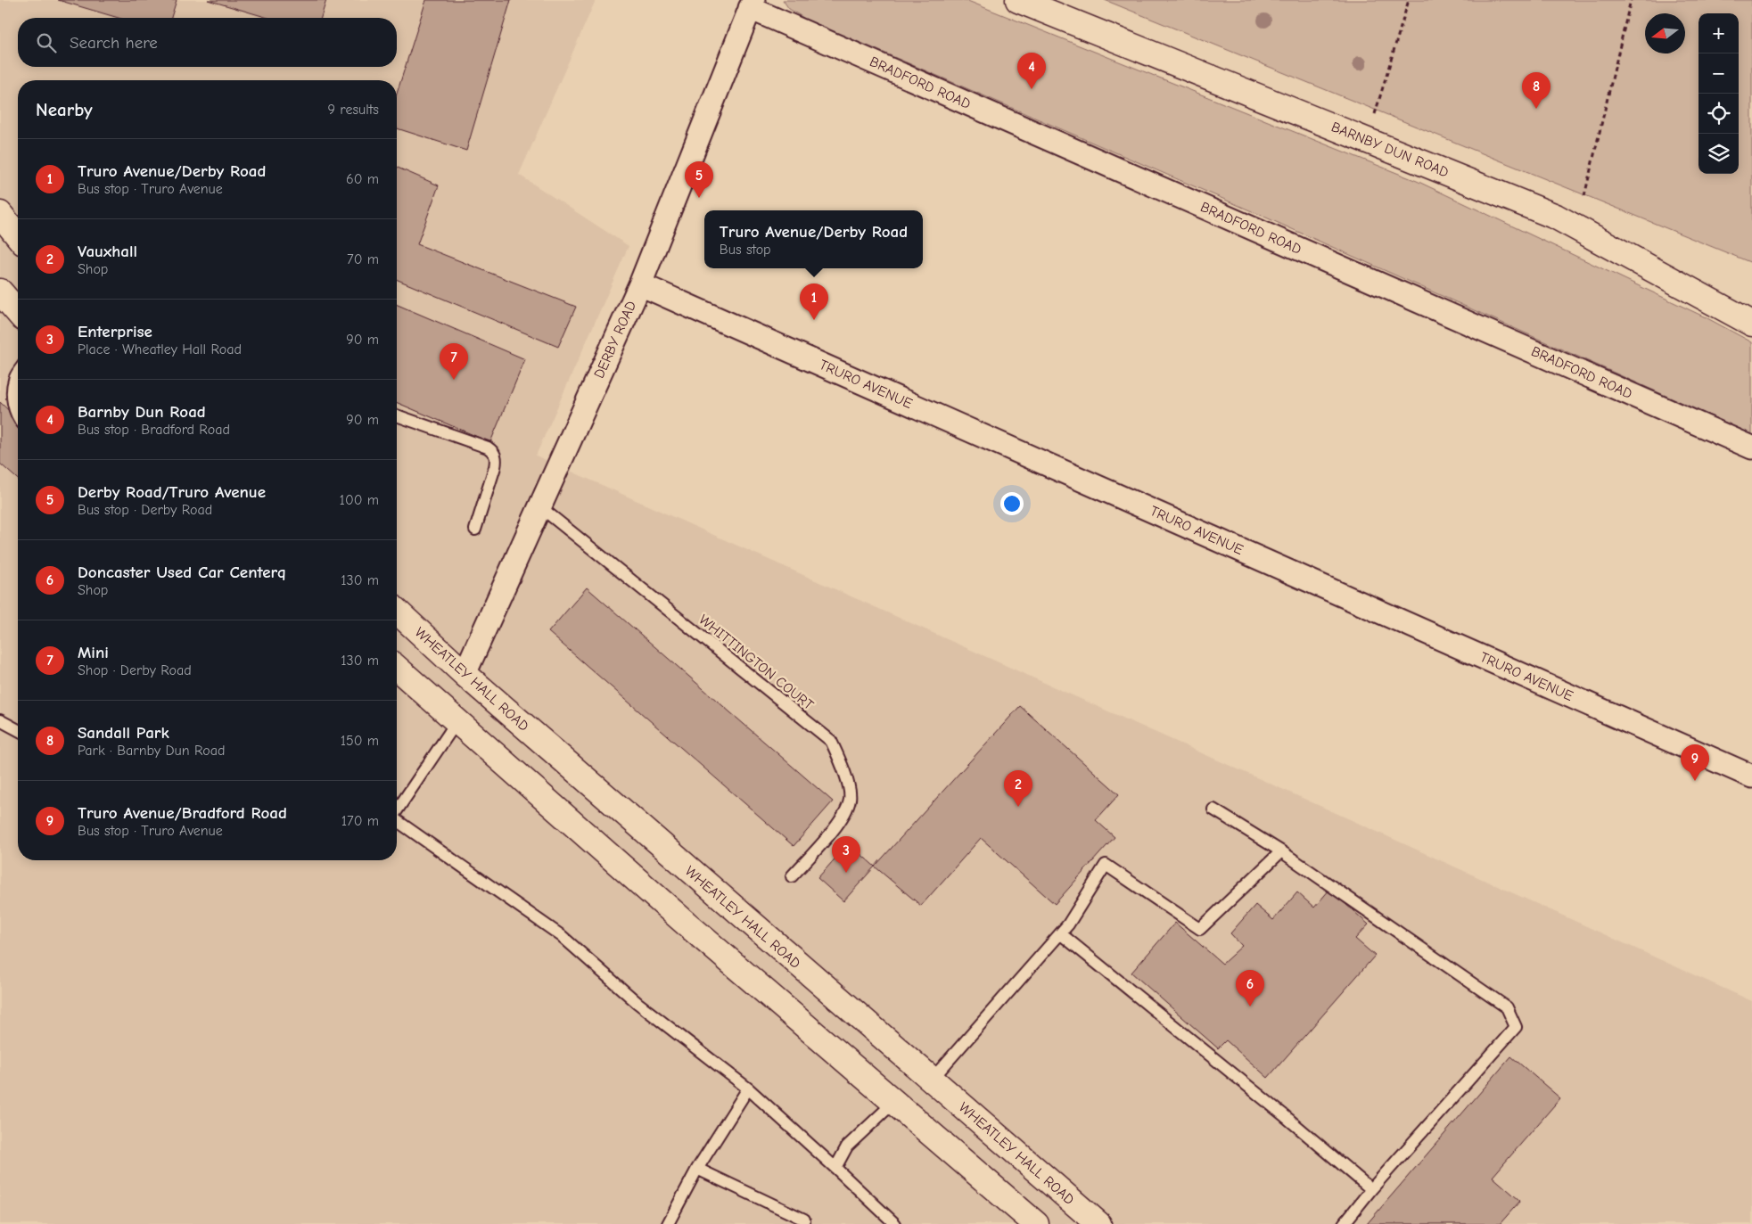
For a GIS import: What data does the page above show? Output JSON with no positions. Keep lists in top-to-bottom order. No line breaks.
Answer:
{"streets":{"main road":["BARNBY DUN ROAD","WHEATLEY HALL ROAD"],"street":["BRADFORD ROAD","DERBY ROAD","TRURO AVENUE"],"lane":["WHITTINGTON COURT"]},"crossings":[["BRADFORD ROAD","DERBY ROAD"],["DERBY ROAD","TRURO AVENUE"],["DERBY ROAD","WHITTINGTON COURT"],["DERBY ROAD","WHEATLEY HALL ROAD"]],"north":"left","page":{"map_buttons":["+","−"],"search":"Search here","pins":["4","8","5","1","7","9","2","3","6"],"heading":["Nearby","9 results"],"list":[{"mark":"1","name":"Truro Avenue/Derby Road","note":"Bus stop · Truro Avenue","value":"60 m"},{"mark":"2","name":"Vauxhall","note":"Shop","value":"70 m"},{"mark":"3","name":"Enterprise","note":"Place · Wheatley Hall Road","value":"90 m"},{"mark":"4","name":"Barnby Dun Road","note":"Bus stop · Bradford Road","value":"90 m"},{"mark":"5","name":"Derby Road/Truro Avenue","note":"Bus stop · Derby Road","value":"100 m"},{"mark":"6","name":"Doncaster Used Car Centerq","note":"Shop","value":"130 m"},{"mark":"7","name":"Mini","note":"Shop · Derby Road","value":"130 m"},{"mark":"8","name":"Sandall Park","note":"Park · Barnby Dun Road","value":"150 m"},{"mark":"9","name":"Truro Avenue/Bradford Road","note":"Bus stop · Truro Avenue","value":"170 m"}],"popup":["Truro Avenue/Derby Road","Bus stop"]}}
